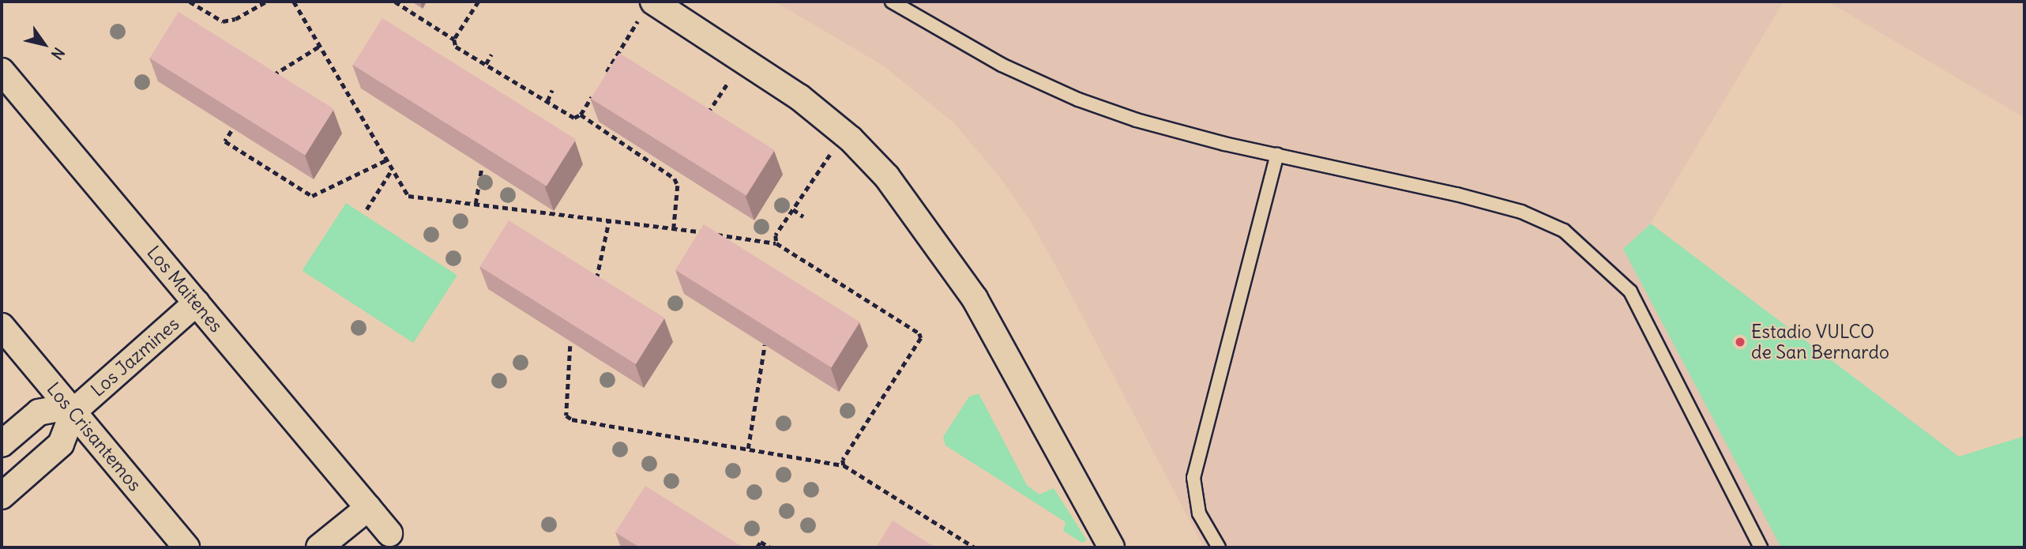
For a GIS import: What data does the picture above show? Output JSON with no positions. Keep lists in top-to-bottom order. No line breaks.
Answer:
{"streets":{"street":["Los Maitenes","Los Jazmines","Los Crisantemos"]},"crossings":[["Los Maitenes","Los Jazmines"],["Los Jazmines","Los Crisantemos"]],"places":["Estadio VULCO de San Bernardo"],"north":"bottom right"}
